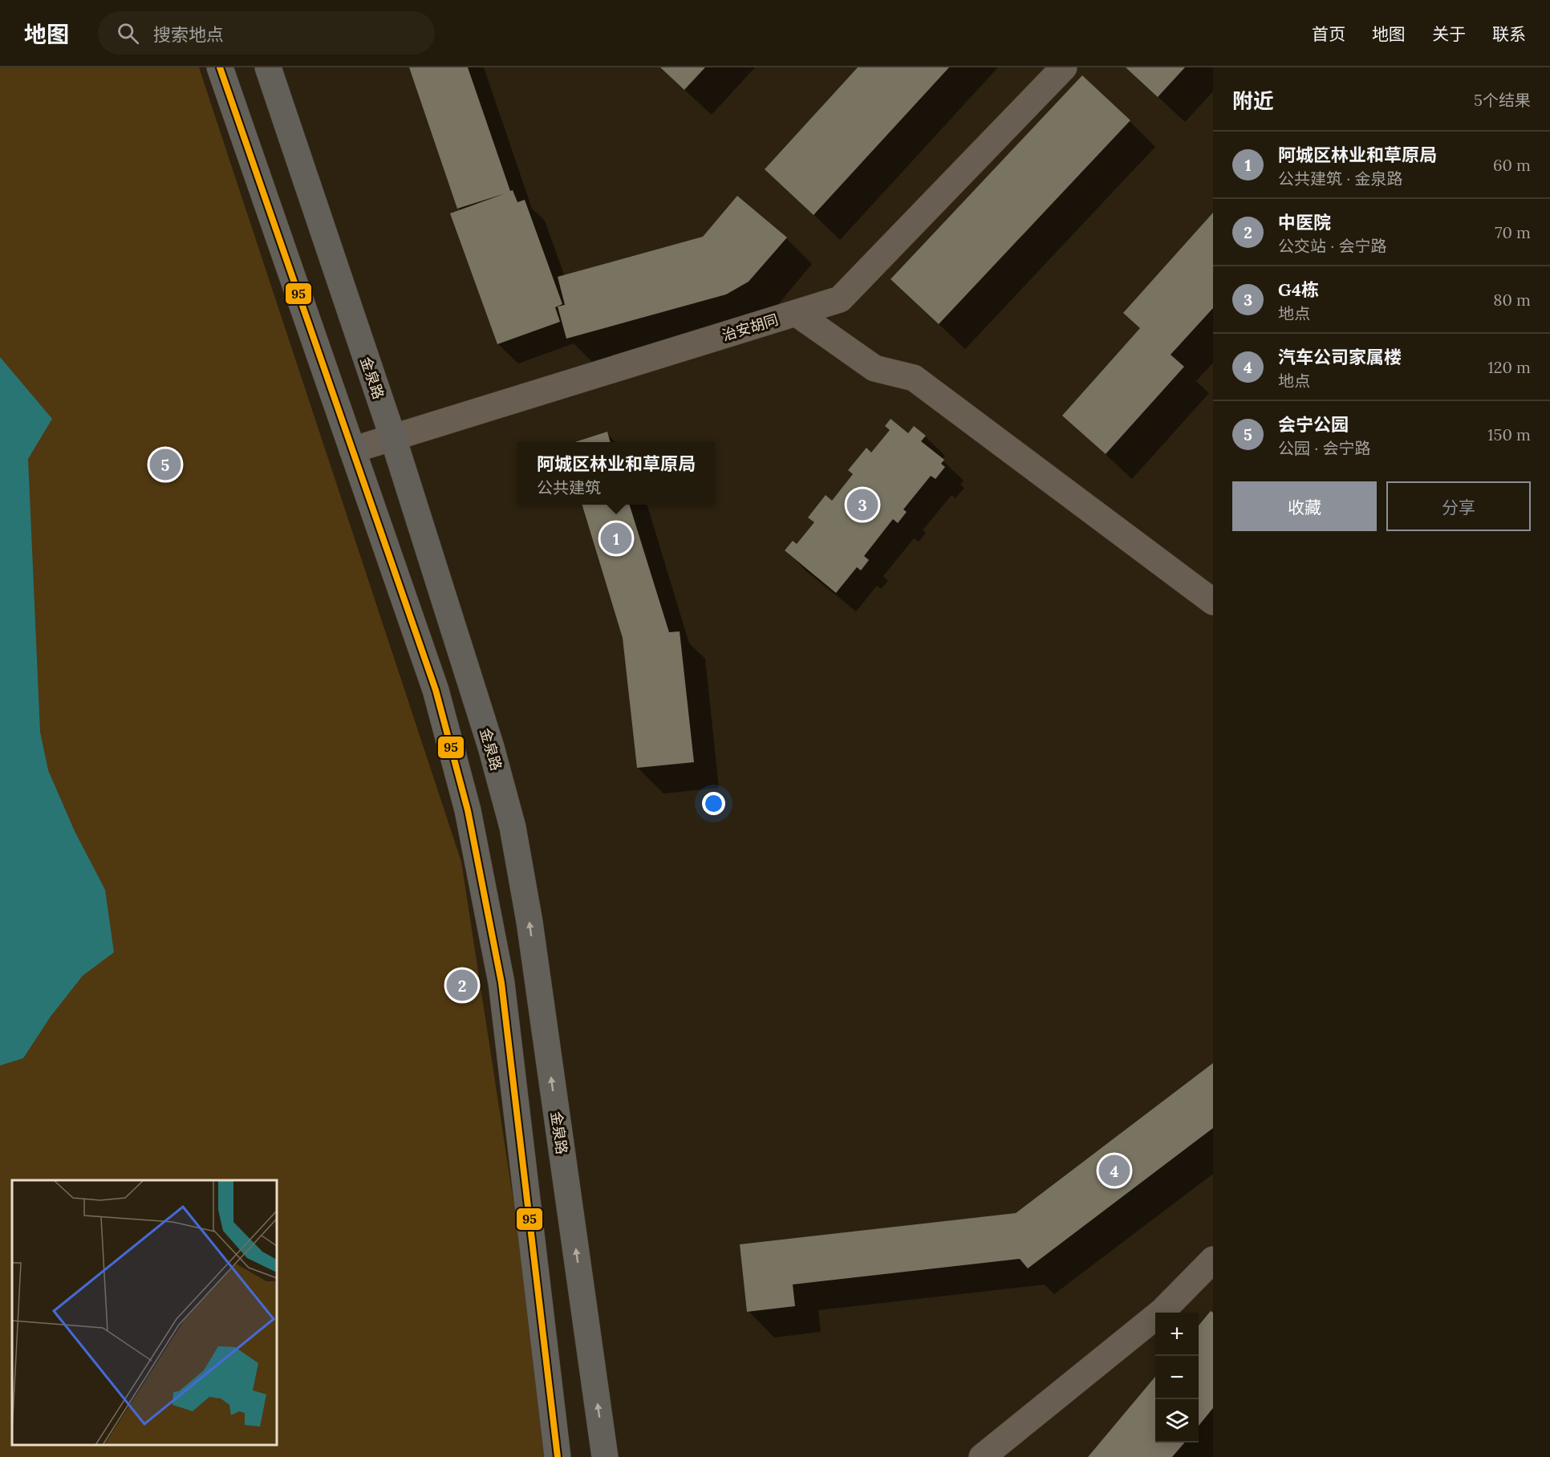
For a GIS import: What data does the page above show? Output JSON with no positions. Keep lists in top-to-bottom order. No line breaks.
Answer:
{"streets":{"main road":["金泉路"],"lane":["治安胡同"]},"crossings":[["治安胡同","金泉路"]],"lines":["transit line 95"],"page":{"header":"地图","search":"搜索地点","nav":["首页","地图","关于","联系"],"heading":["附近","5个结果"],"list":[{"mark":"1","name":"阿城区林业和草原局","note":"公共建筑 · 金泉路","value":"60 m"},{"mark":"2","name":"中医院","note":"公交站 · 会宁路","value":"70 m"},{"mark":"3","name":"G4栋","note":"地点","value":"80 m"},{"mark":"4","name":"汽车公司家属楼","note":"地点","value":"120 m"},{"mark":"5","name":"会宁公园","note":"公园 · 会宁路","value":"150 m"}],"popup":["阿城区林业和草原局","公共建筑"],"pins":["5","3","1","2","4"],"buttons":["收藏","分享"],"map_buttons":["+","−"]}}
